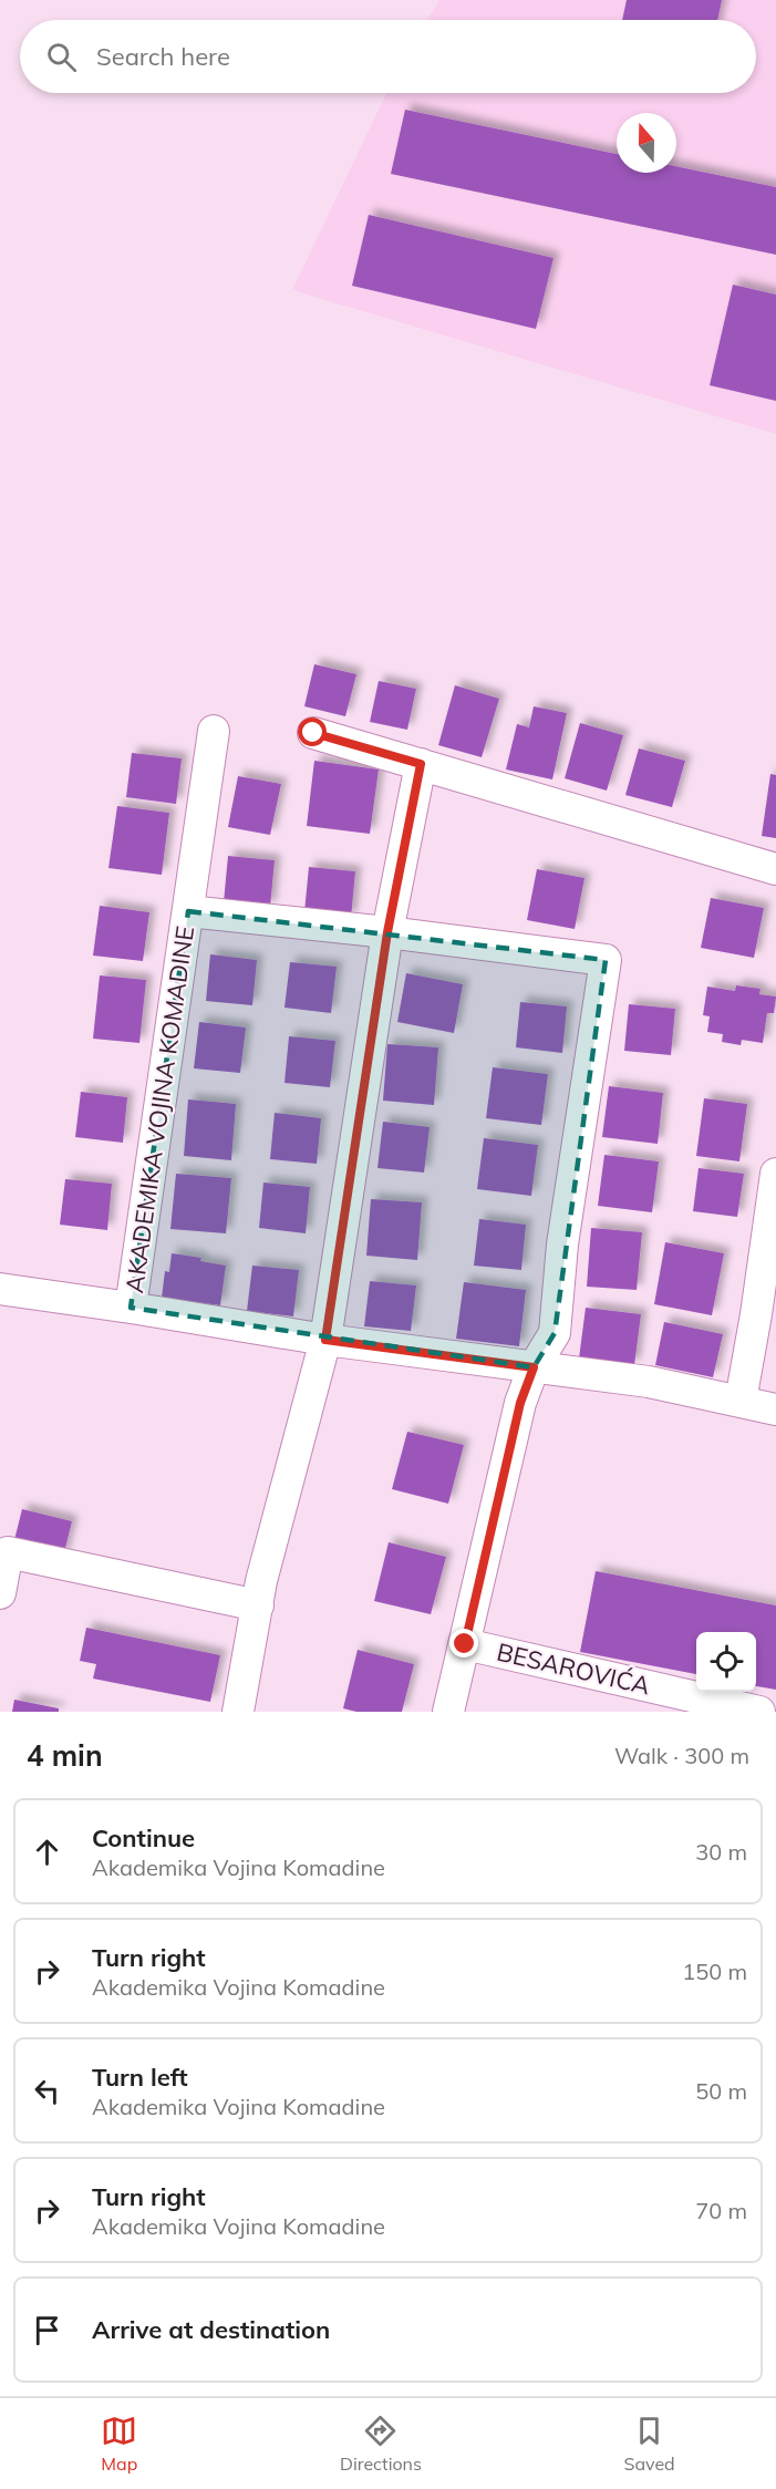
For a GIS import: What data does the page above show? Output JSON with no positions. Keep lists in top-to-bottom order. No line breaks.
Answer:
{"streets":{"street":["AKADEMIKA VOJINA KOMADINE","BESAROVIĆA"]},"crossings":[["AKADEMIKA VOJINA KOMADINE","BESAROVIĆA"]],"north":"top","page":{"search":"Search here","heading":["4 min","Walk · 300 m"],"list":[["Continue","Akademika Vojina Komadine","30 m"],["Turn right","Akademika Vojina Komadine","150 m"],["Turn left","Akademika Vojina Komadine","50 m"],["Turn right","Akademika Vojina Komadine","70 m"],"Arrive at destination"],"nav":["Map","Directions","Saved"]}}
